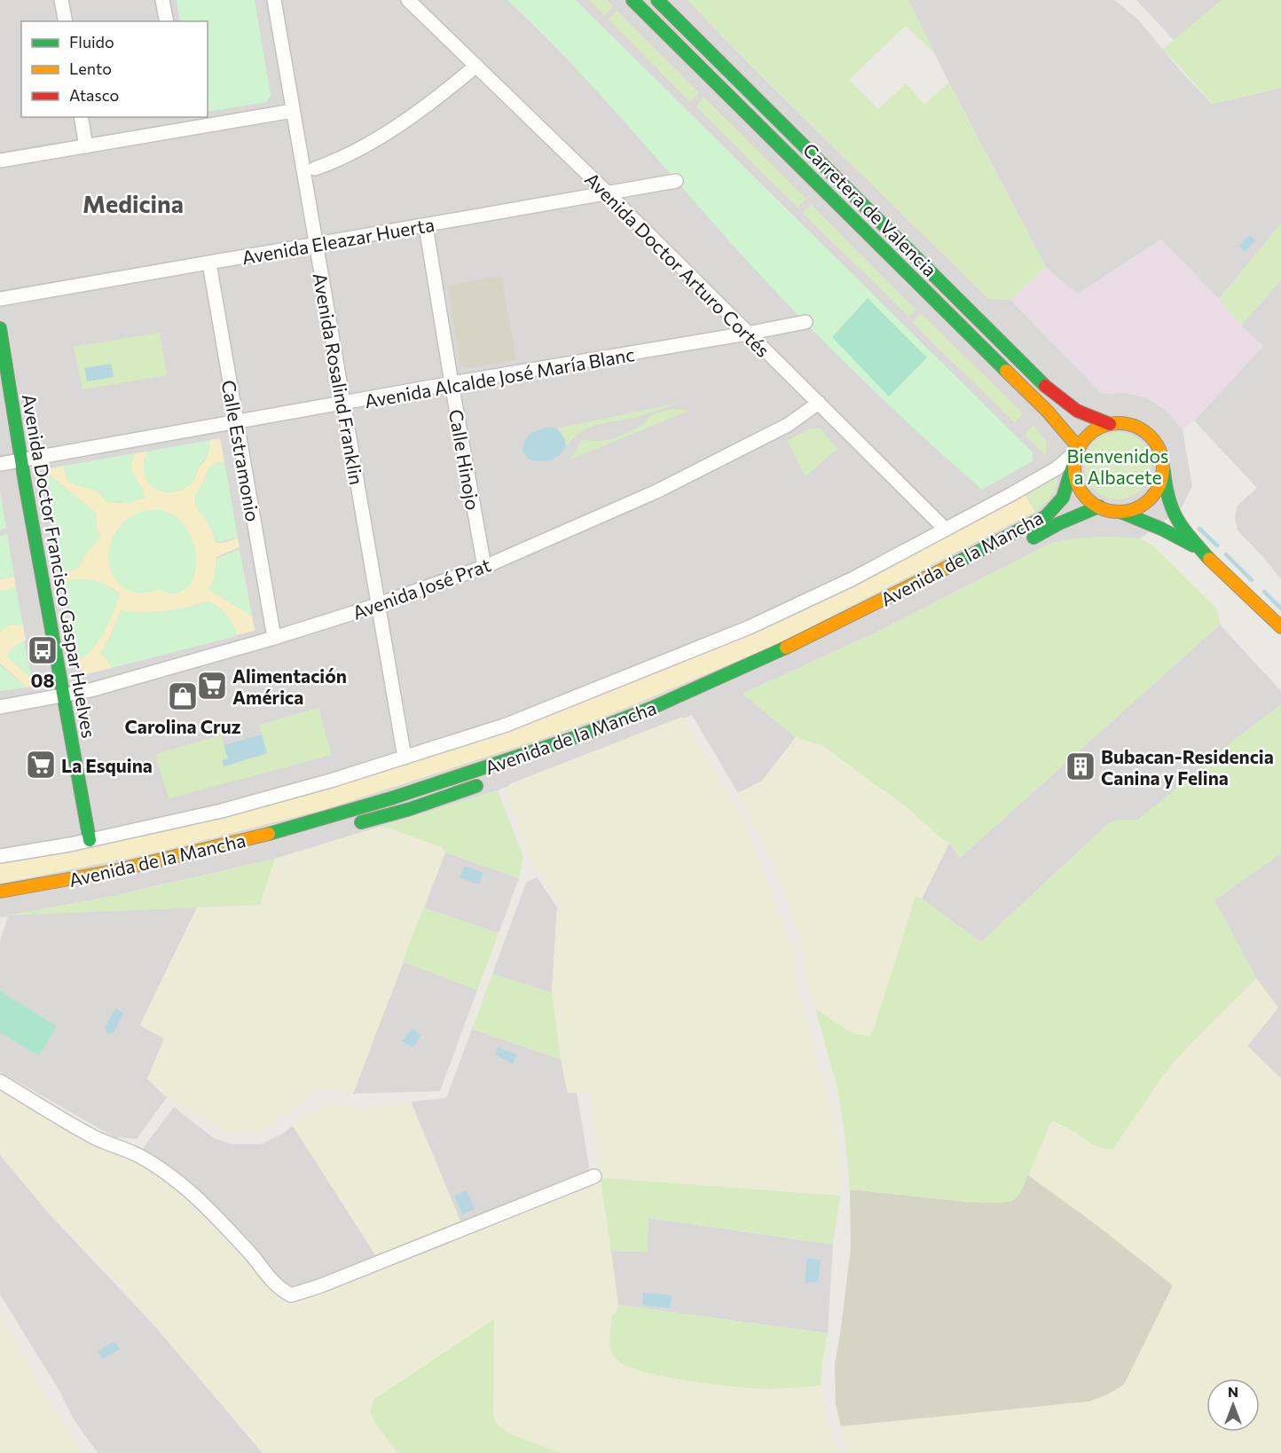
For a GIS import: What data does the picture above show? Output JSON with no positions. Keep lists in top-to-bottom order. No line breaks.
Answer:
{"streets":{"main road":["Carretera de Valencia","Avenida de la Mancha","Avenida Doctor Francisco Gaspar Huelves"],"street":["Avenida Eleazar Huerta","Avenida Doctor Arturo Cortés","Avenida Alcalde José María Blanc","Avenida Rosalind Franklin","Calle Estramonio","Calle Hinojo","Avenida José Prat"]},"crossings":[["Carretera de Valencia","Avenida de la Mancha"],["Avenida Eleazar Huerta","Avenida Doctor Arturo Cortés"],["Avenida Eleazar Huerta","Avenida Rosalind Franklin"],["Avenida Eleazar Huerta","Calle Estramonio"],["Avenida Eleazar Huerta","Calle Hinojo"],["Avenida Doctor Arturo Cortés","Avenida Alcalde José María Blanc"],["Avenida Doctor Arturo Cortés","Avenida de la Mancha"],["Avenida Doctor Arturo Cortés","Avenida José Prat"],["Avenida Alcalde José María Blanc","Avenida Rosalind Franklin"],["Avenida Alcalde José María Blanc","Calle Estramonio"],["Avenida Alcalde José María Blanc","Calle Hinojo"],["Avenida Alcalde José María Blanc","Avenida Doctor Francisco Gaspar Huelves"],["Avenida Rosalind Franklin","Avenida de la Mancha"],["Avenida Rosalind Franklin","Avenida José Prat"],["Calle Estramonio","Avenida José Prat"],["Calle Hinojo","Avenida José Prat"],["Avenida de la Mancha","Avenida Doctor Francisco Gaspar Huelves"],["Avenida Doctor Francisco Gaspar Huelves","Avenida José Prat"]],"districts":["Medicina"],"parks":["Bienvenidos a Albacete"],"places":{"bus stop":["08"],"supermarket":["Alimentación América","La Esquina"],"shop":["Carolina Cruz"],"building":["Bubacan-Residencia Canina y Felina"]},"legend":["Fluido","Lento","Atasco"],"north":"top"}
